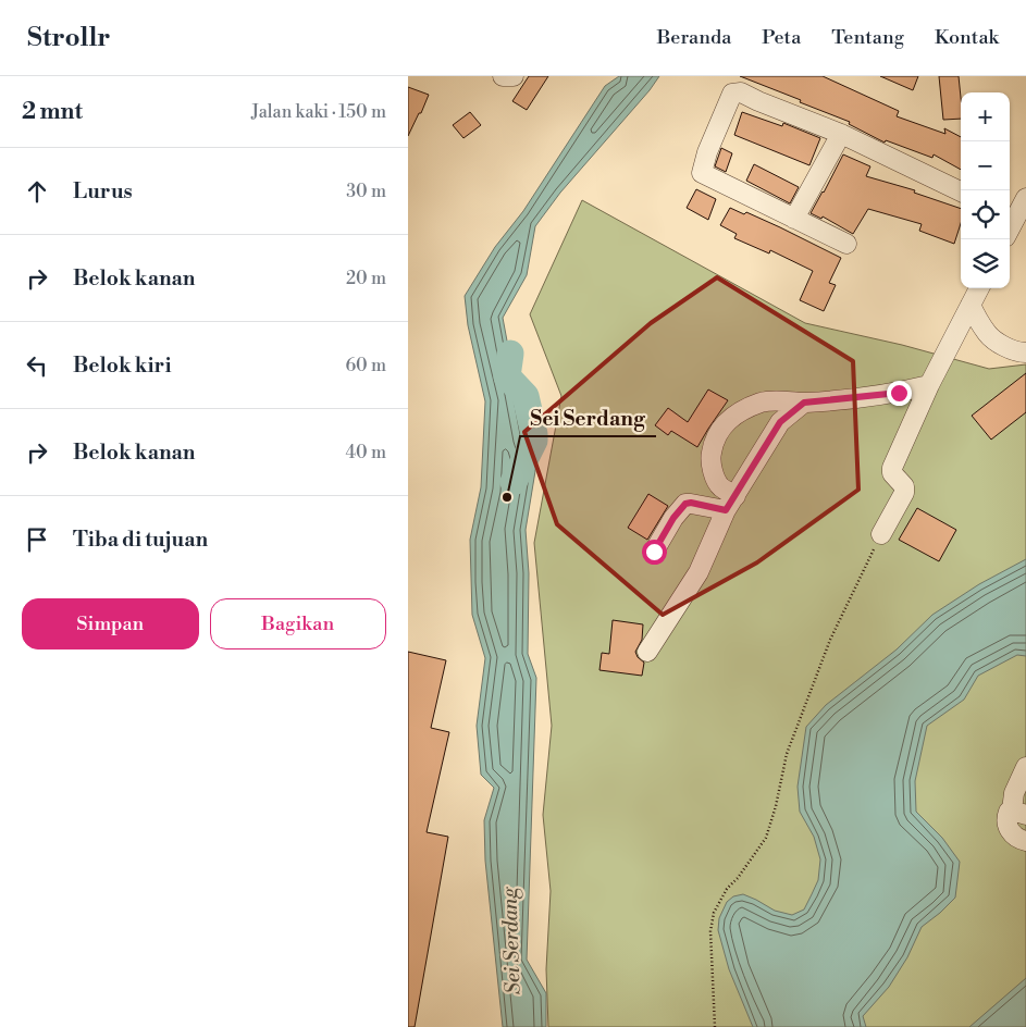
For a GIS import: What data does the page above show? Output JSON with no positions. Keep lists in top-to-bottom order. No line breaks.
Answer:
{"water":["Sei Serdang"],"places":["Sei Serdang"],"page":{"header":"Strollr","nav":["Beranda","Peta","Tentang","Kontak"],"heading":["2 mnt","Jalan kaki · 150 m"],"map_buttons":["+","−"],"list":[["Lurus","30 m"],["Belok kanan","20 m"],["Belok kiri","60 m"],["Belok kanan","40 m"],"Tiba di tujuan"],"buttons":["Simpan","Bagikan"]}}
